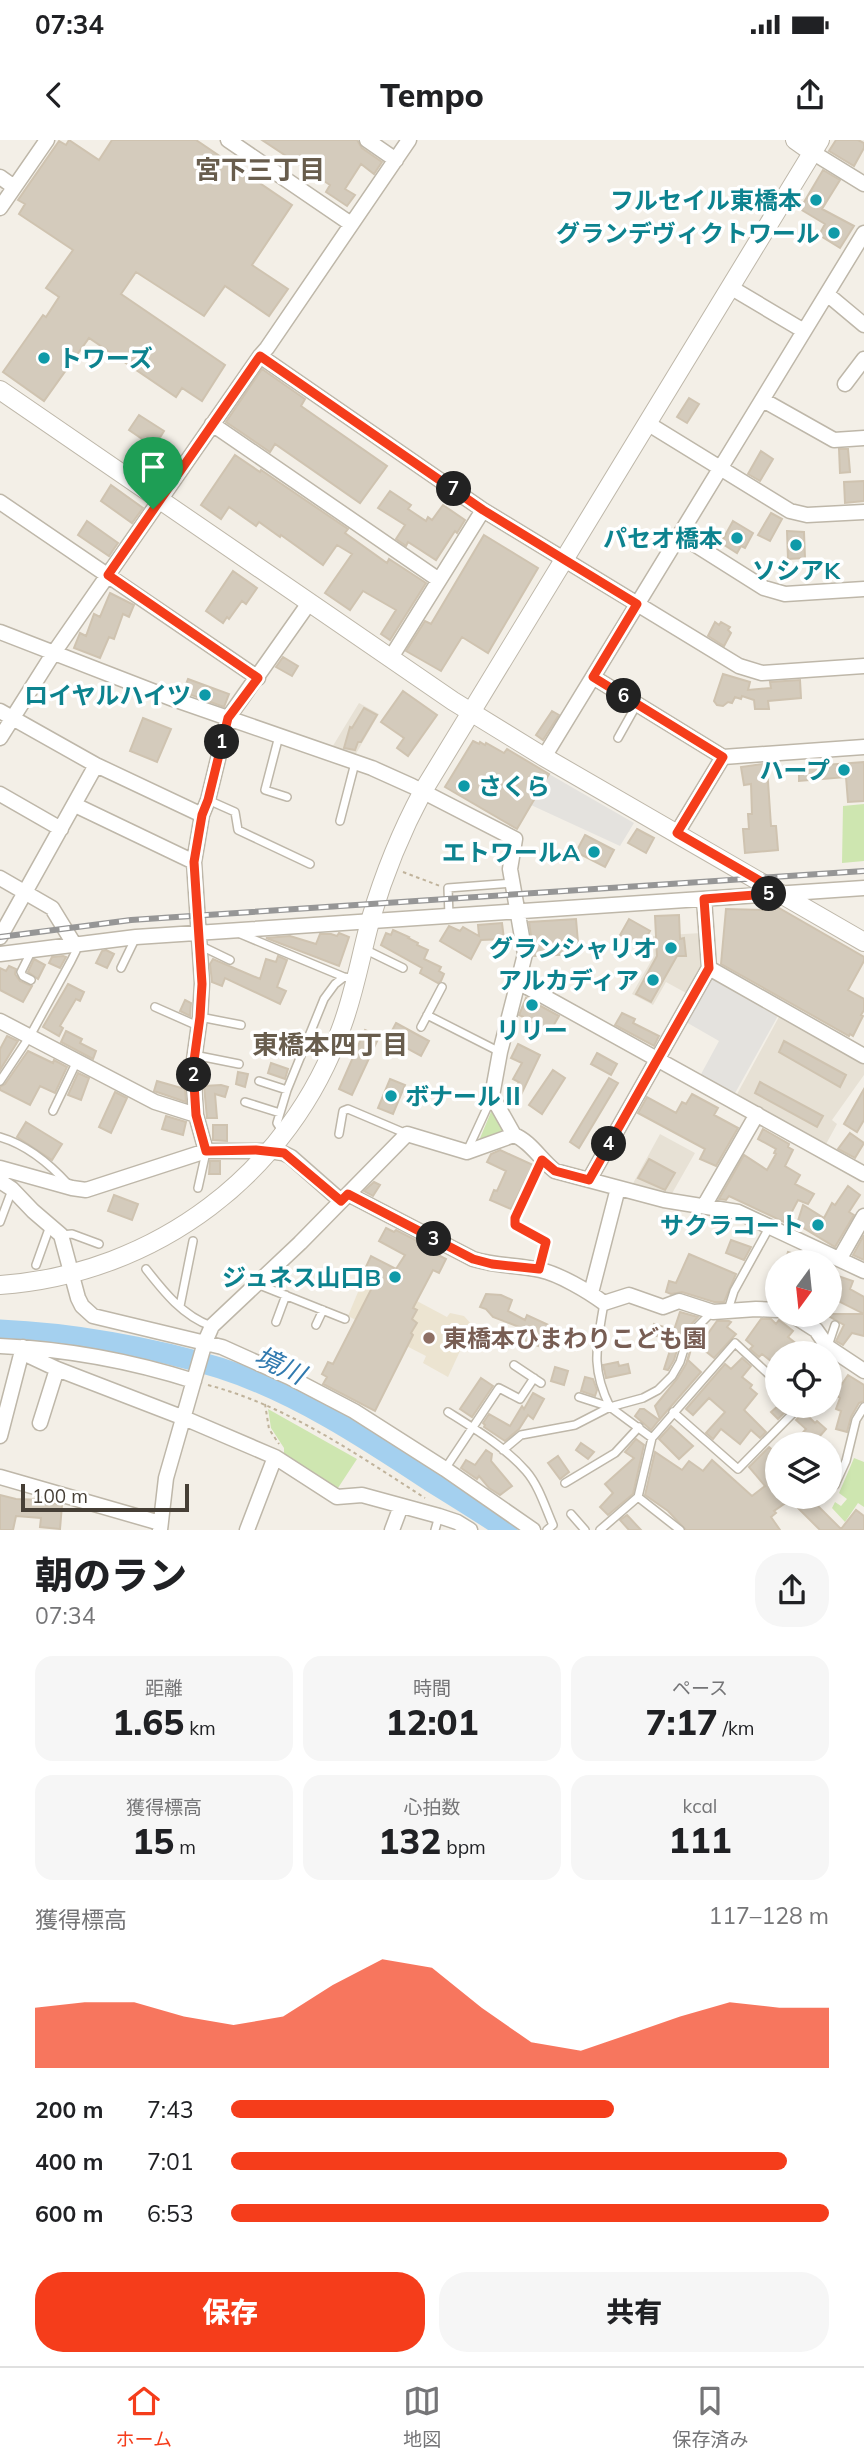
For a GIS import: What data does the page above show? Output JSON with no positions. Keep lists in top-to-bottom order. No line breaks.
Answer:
{"districts":["宮下三丁目","東橋本四丁目"],"water":["境川"],"places":["フルセイル東橋本","グランデヴィクトワール","トワーズ","パセオ橋本","ソシアK","ロイヤルハイツ","ハープ","さくら","エトワールA","グランシャリオ","アルカディア","リリー","ボナールⅡ","サクラコート","ジュネス山口B","東橋本ひまわりこども園"],"scale_bar":"100 m","north":"bottom","page":{"status":"07:34","header":"Tempo","pins":["7","6","1","5","2","4","3"],"scale":"100 m","heading":["朝のラン","07:34"],"stats":[["距離","1.65 km"],["時間","12:01"],["ペース","7:17 /km"],["獲得標高","15 m"],["心拍数","132 bpm"],["kcal","111"]],"chart":["獲得標高","117–128 m"],"list":[{"name":"200 m","note":"7:43"},{"name":"400 m","note":"7:01"},{"name":"600 m","note":"6:53"}],"buttons":["保存","共有"],"tabs":["ホーム","地図","保存済み"]}}
